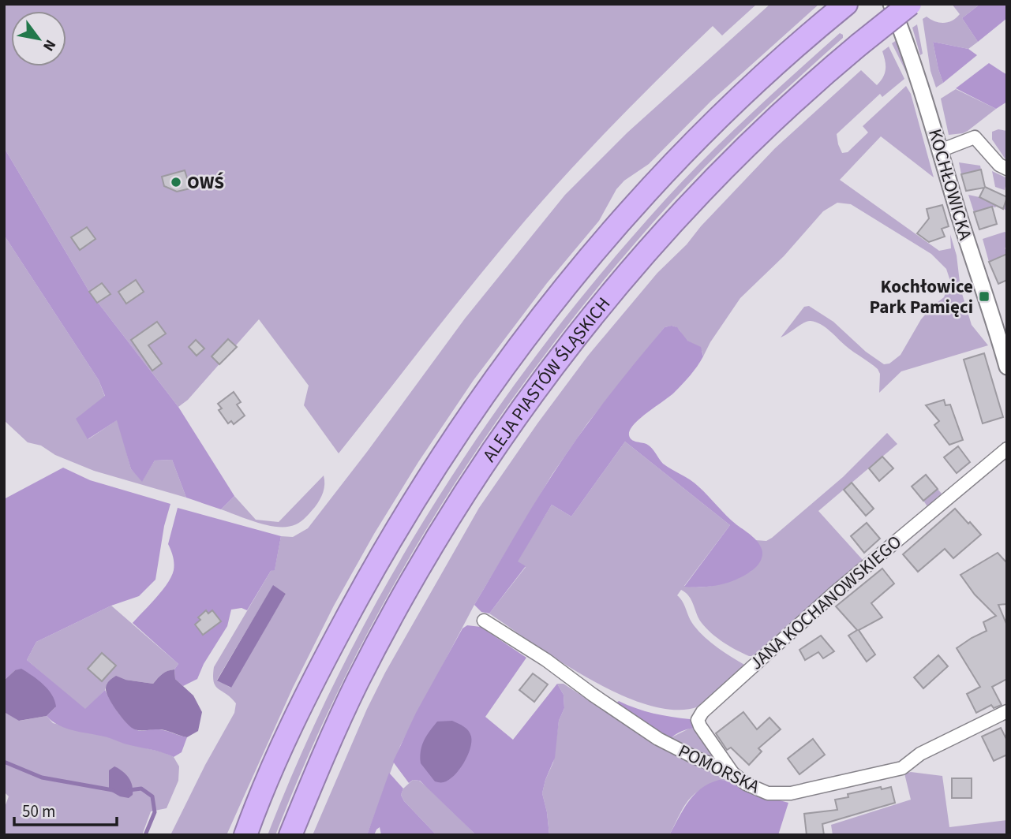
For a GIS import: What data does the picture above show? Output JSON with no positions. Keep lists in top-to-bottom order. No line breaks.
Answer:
{"streets":{"highway":["ALEJA PIASTÓW ŚLĄSKICH"],"street":["KOCHŁOWICKA","JANA KOCHANOWSKIEGO","POMORSKA"]},"crossings":[["JANA KOCHANOWSKIEGO","POMORSKA"]],"places":{"other":["OWŚ"],"transit":["Kochłowice Park Pamięci"]},"scale_bar":"50 m","north":"bottom right"}
